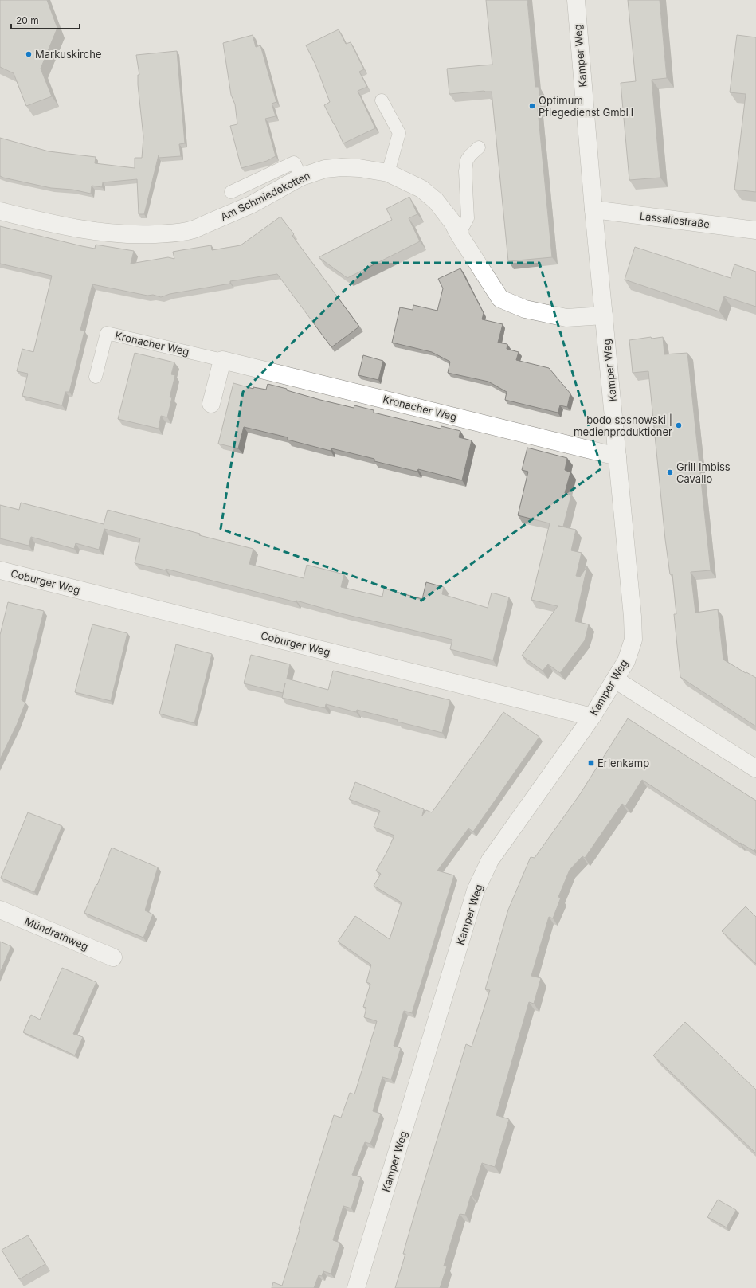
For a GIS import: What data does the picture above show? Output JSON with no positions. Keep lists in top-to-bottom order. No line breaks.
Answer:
{"streets":{"street":["Kamper Weg","Am Schmiedekotten","Lassallestraße","Kronacher Weg","Coburger Weg","Mündrathweg"]},"crossings":[["Kamper Weg","Am Schmiedekotten"],["Kamper Weg","Lassallestraße"],["Kamper Weg","Kronacher Weg"],["Kamper Weg","Coburger Weg"]],"places":{"other":["Markuskirche","Optimum Pflegedienst GmbH","bodo sosnowski | medienproduktioner","Grill Imbiss Cavallo"],"transit":["Erlenkamp"]},"scale_bar":"20 m"}
